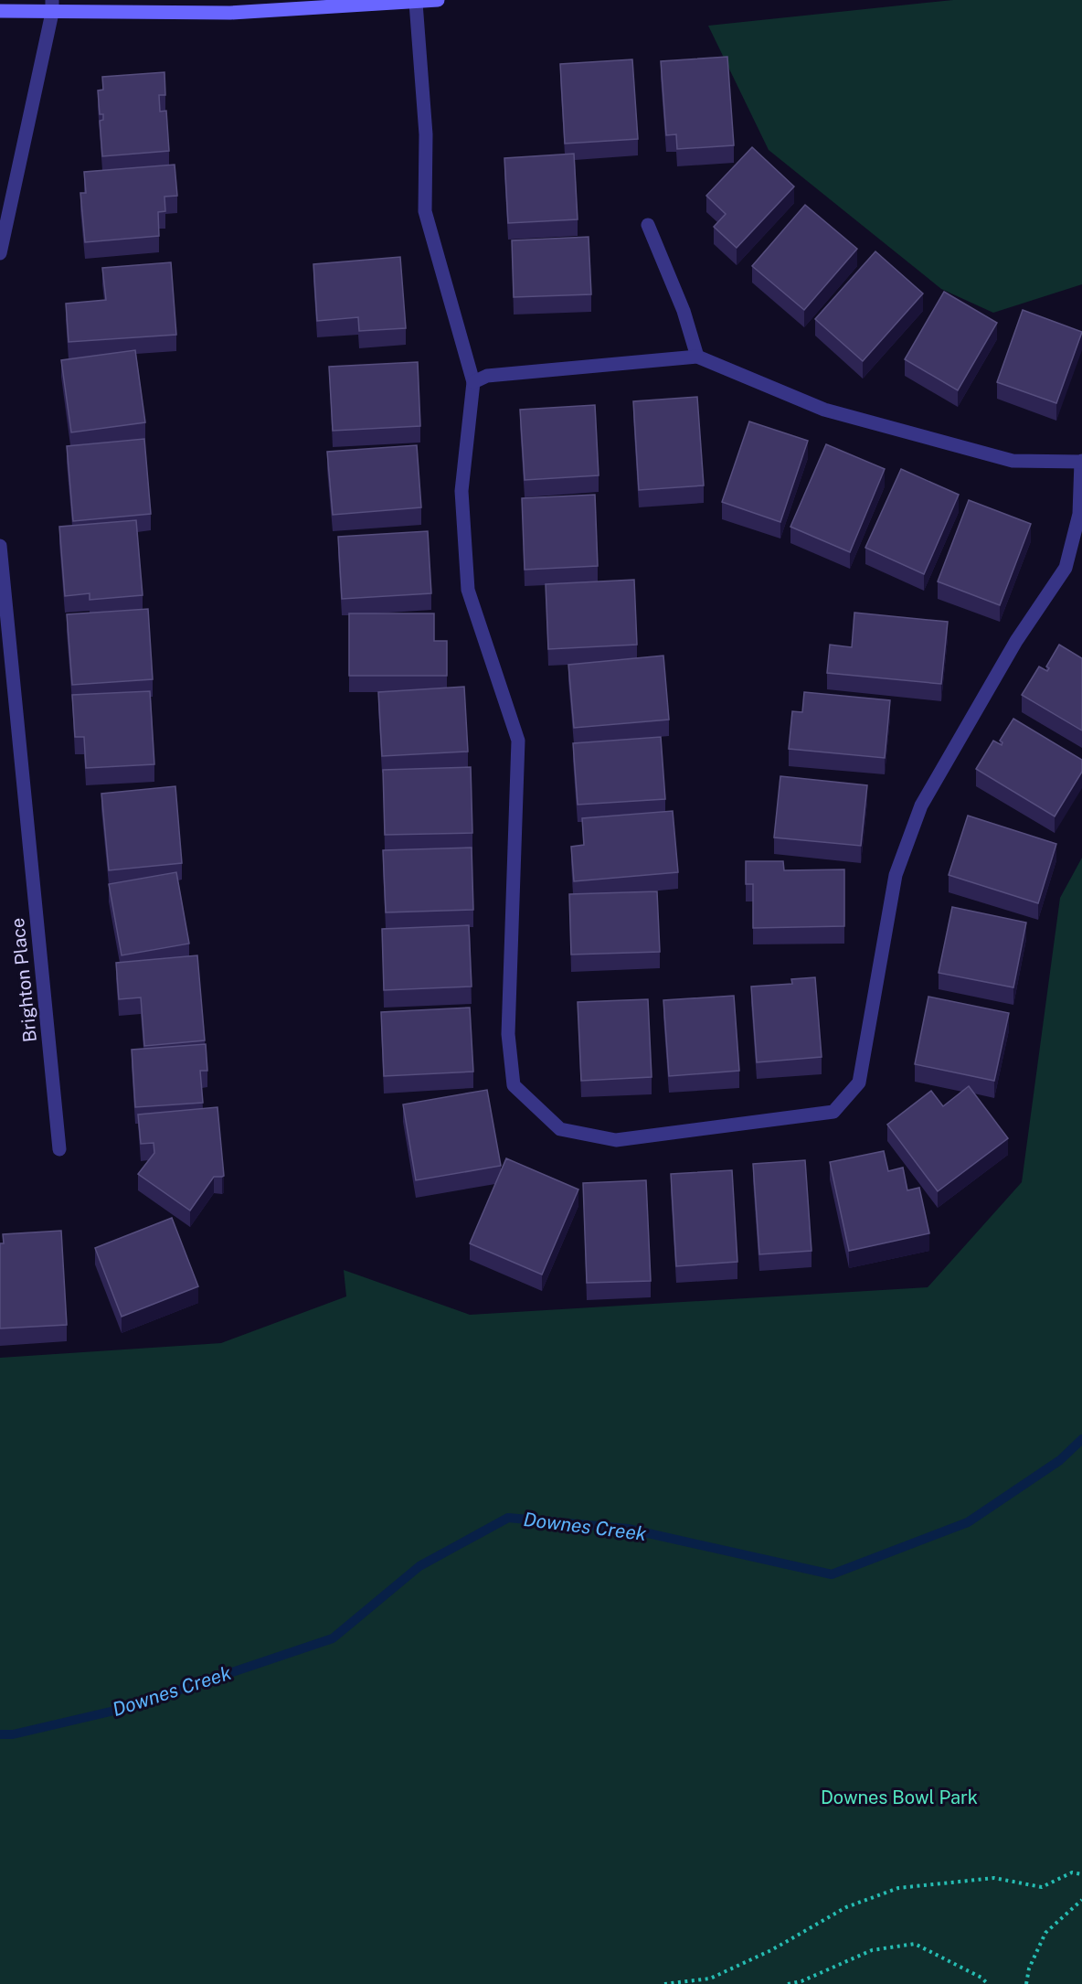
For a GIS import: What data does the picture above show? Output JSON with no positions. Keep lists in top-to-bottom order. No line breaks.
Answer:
{"streets":{"street":["Brighton Place"]},"water":["Downes Creek"],"parks":["Downes Bowl Park"]}
